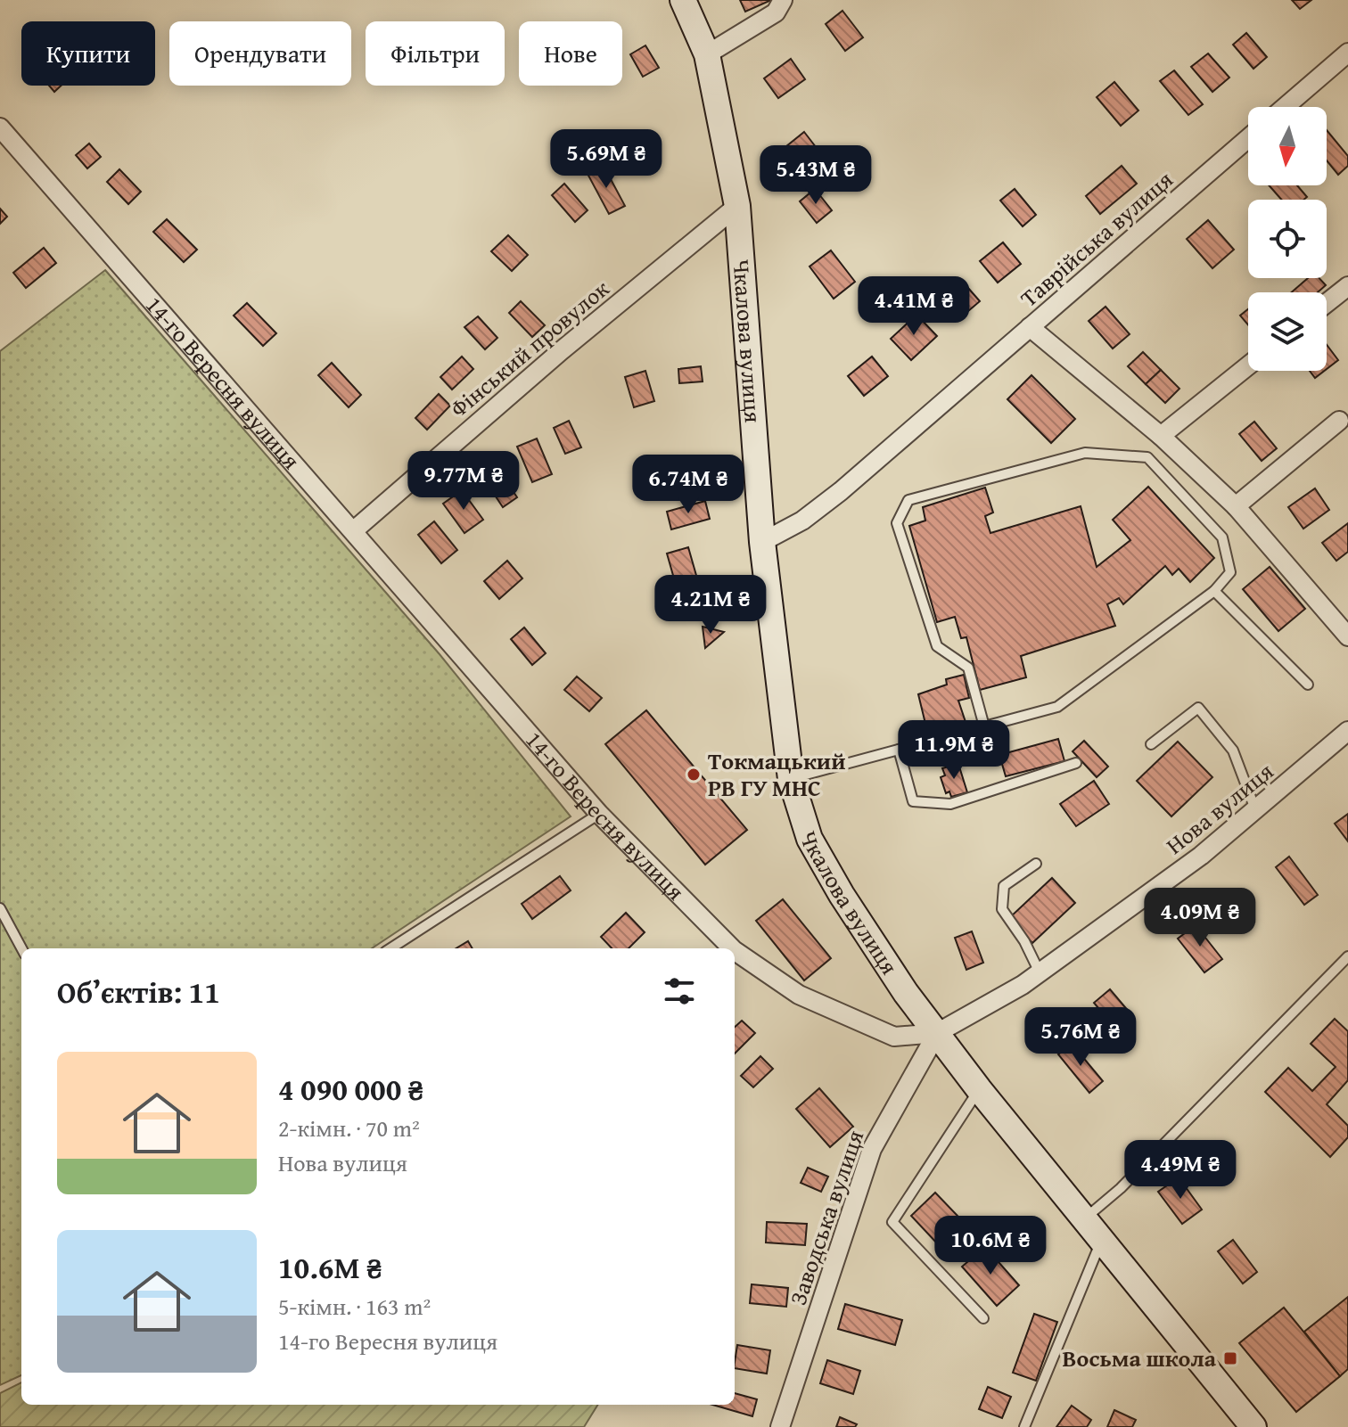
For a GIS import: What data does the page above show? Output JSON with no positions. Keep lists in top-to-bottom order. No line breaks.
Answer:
{"streets":{"main road":["Чкалова вулиця"],"street":["Таврійська вулиця","Фінський провулок","14-го Вересня вулиця","Нова вулиця","Заводська вулиця"]},"crossings":[["Таврійська вулиця","Чкалова вулиця"],["Чкалова вулиця","Фінський провулок"],["Чкалова вулиця","14-го Вересня вулиця"],["Чкалова вулиця","Нова вулиця"],["Чкалова вулиця","Заводська вулиця"],["Фінський провулок","14-го Вересня вулиця"],["14-го Вересня вулиця","Нова вулиця"],["14-го Вересня вулиця","Заводська вулиця"],["Нова вулиця","Заводська вулиця"]],"places":{"other":["Токмацький РВ ГУ МНС"],"transit":["Восьма школа"]},"north":"bottom","page":{"chip":["Купити","Орендувати","Фільтри","Нове"],"price":["5.69M ₴","5.43M ₴","4.41M ₴","9.77M ₴","6.74M ₴","4.21M ₴","11.9M ₴","4.09M ₴","5.76M ₴","4.49M ₴","10.6M ₴"],"heading":"Об’єктів: 11","list":[{"name":"4 090 000 ₴","note":"2-кімн. · 70 m² · Нова вулиця"},{"name":"10.6M ₴","note":"5-кімн. · 163 m² · 14-го Вересня вулиця"}]}}
